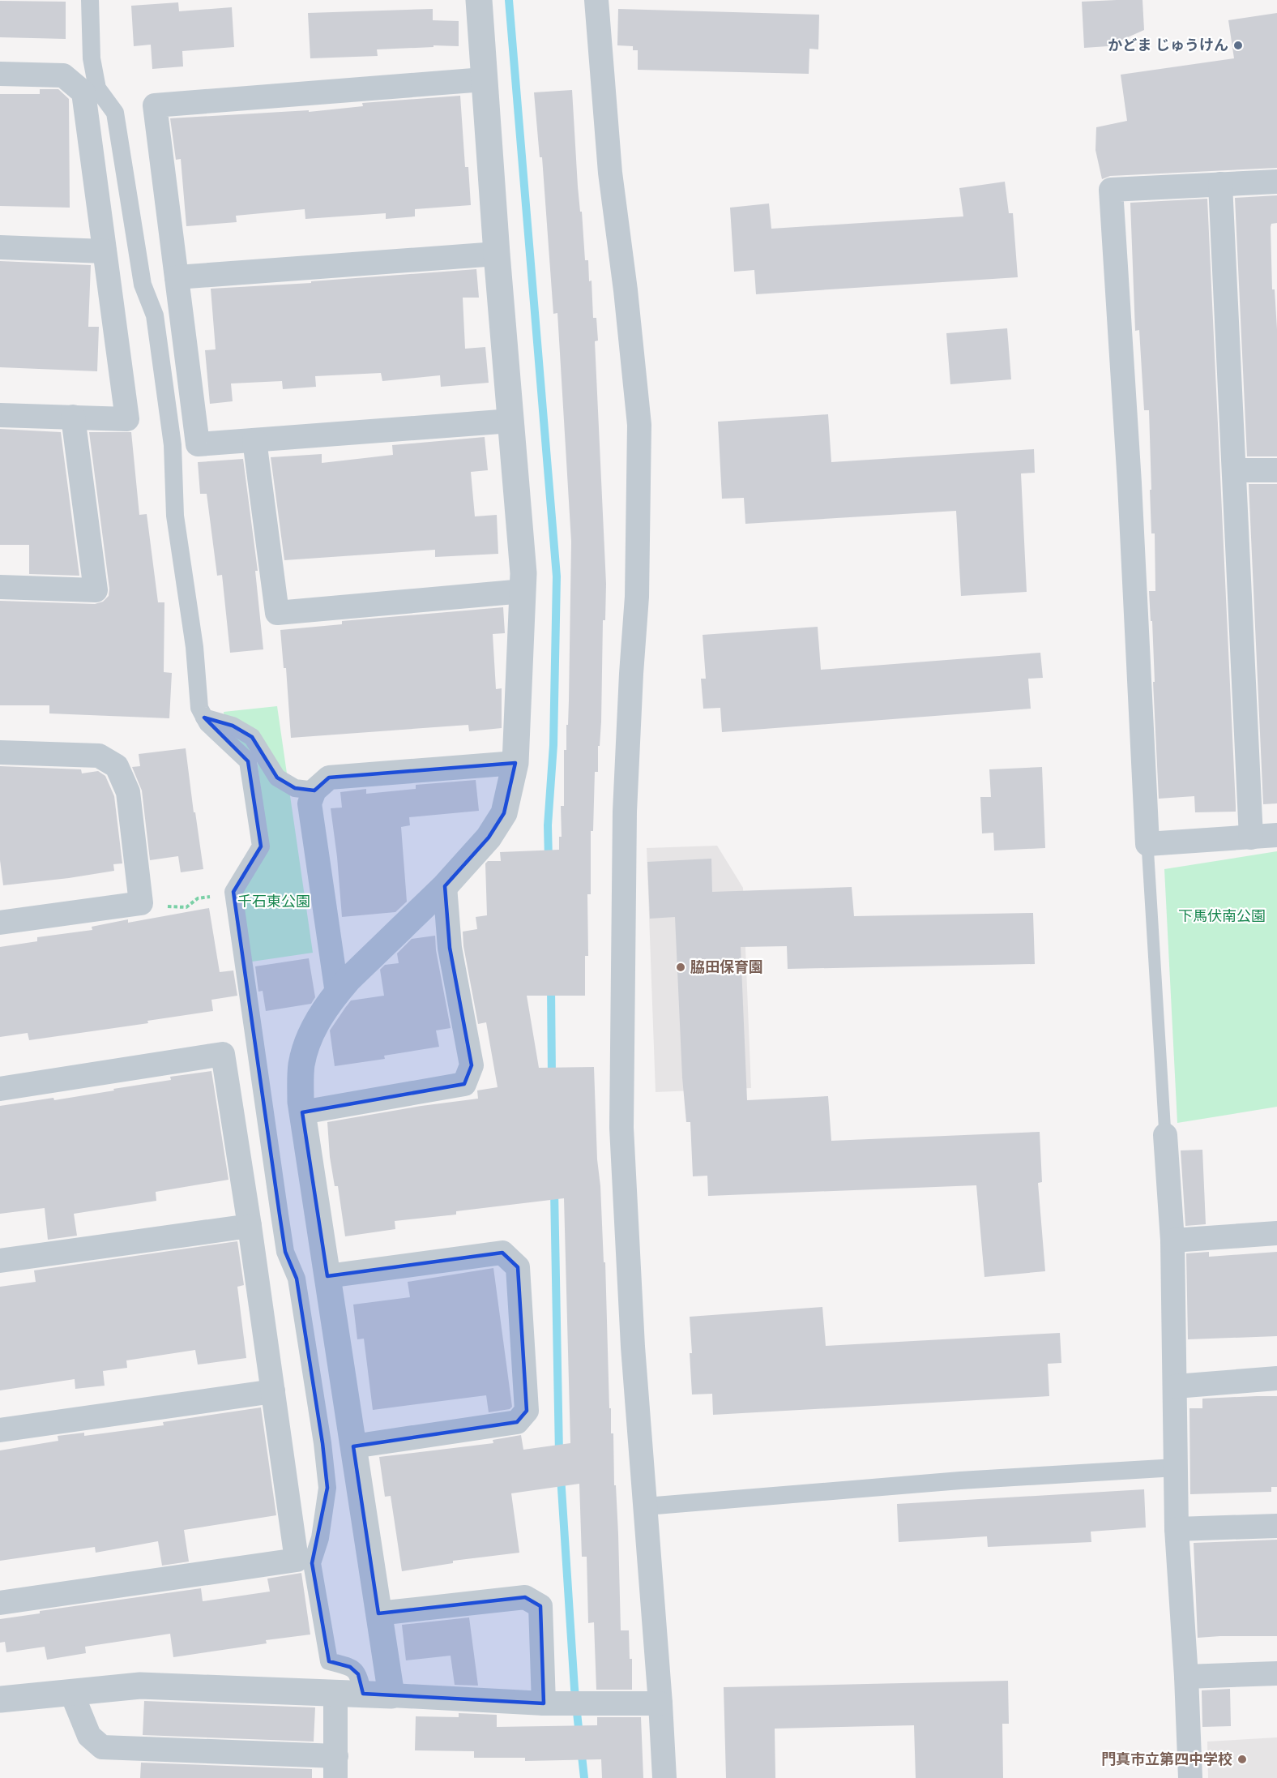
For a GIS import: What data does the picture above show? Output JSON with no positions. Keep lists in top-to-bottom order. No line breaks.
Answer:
{"parks":["千石東公園","下馬伏南公園"],"places":["かどま じゅうけん","脇田保育園","門真市立第四中学校"]}
